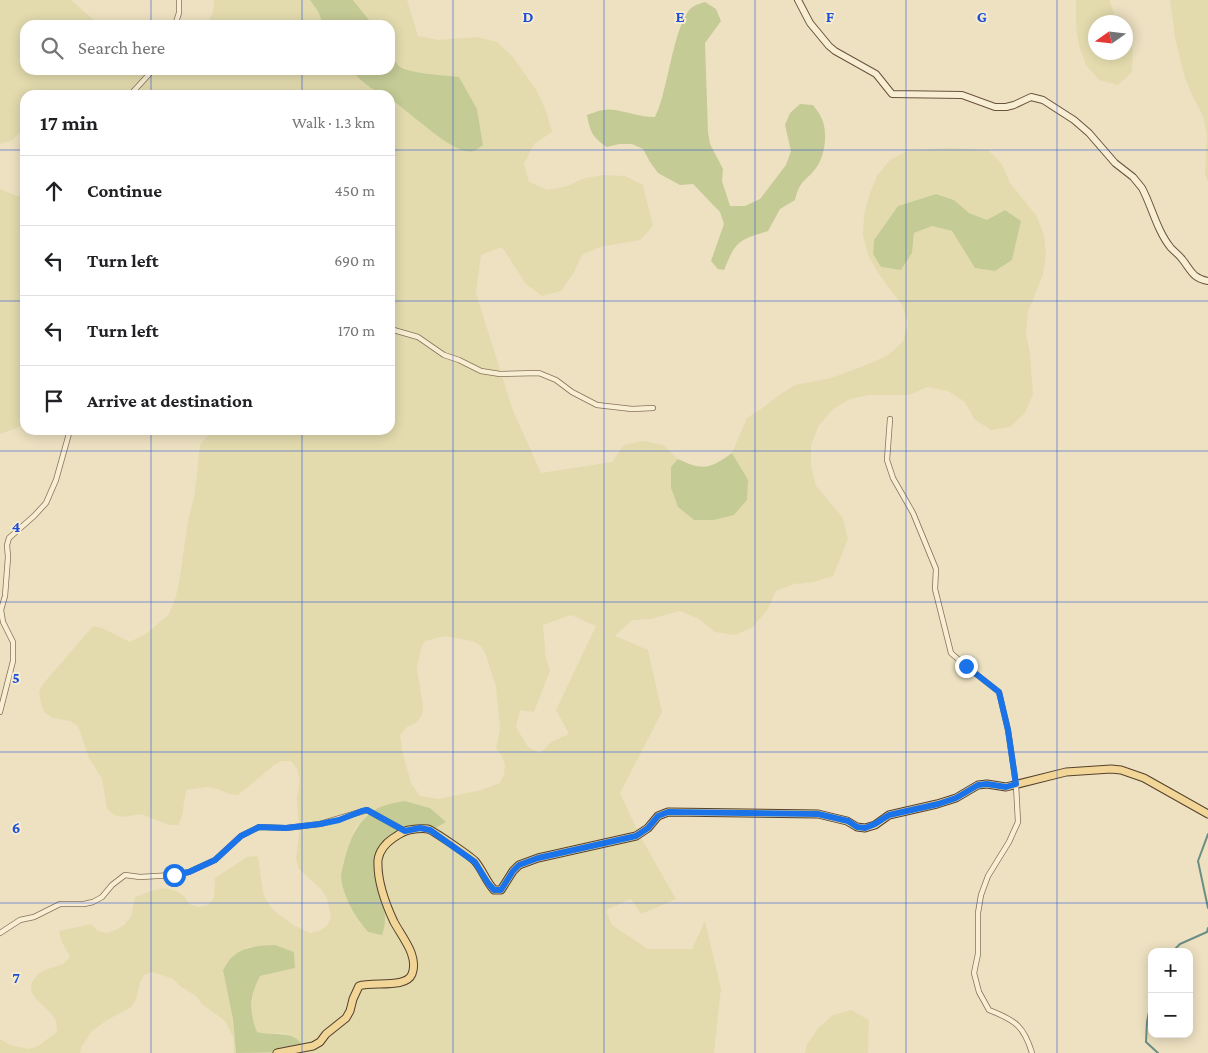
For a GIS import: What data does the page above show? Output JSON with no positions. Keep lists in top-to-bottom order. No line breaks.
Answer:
{"north":"left","page":{"search":"Search here","heading":["17 min","Walk · 1.3 km"],"list":[["Continue","450 m"],["Turn left","690 m"],["Turn left","170 m"],"Arrive at destination"],"map_buttons":["+","−"]},"grid":{"columns":["D","E","F","G"],"rows":["4","5","6","7"]}}
